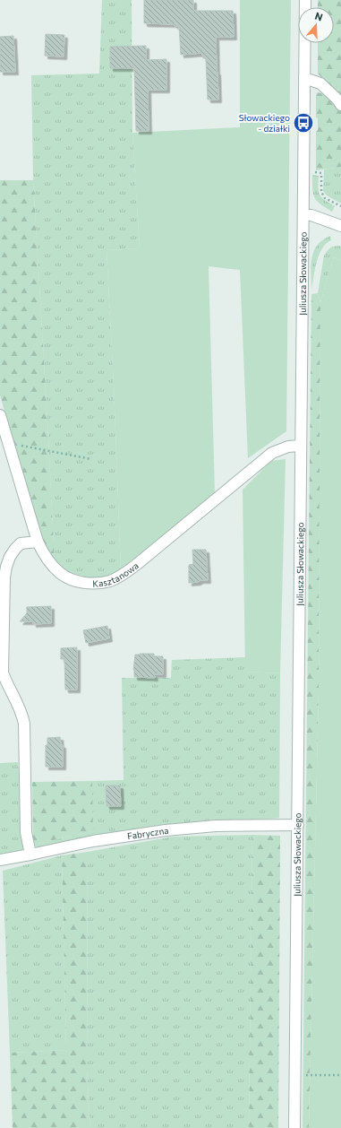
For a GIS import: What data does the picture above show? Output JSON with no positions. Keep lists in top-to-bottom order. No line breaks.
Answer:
{"streets":{"street":["Juliusza Słowackiego","Kasztanowa","Fabryczna"]},"crossings":[["Juliusza Słowackiego","Kasztanowa"],["Juliusza Słowackiego","Fabryczna"]],"places":{"bus stop":["Słowackiego - działki"]},"north":"top"}
